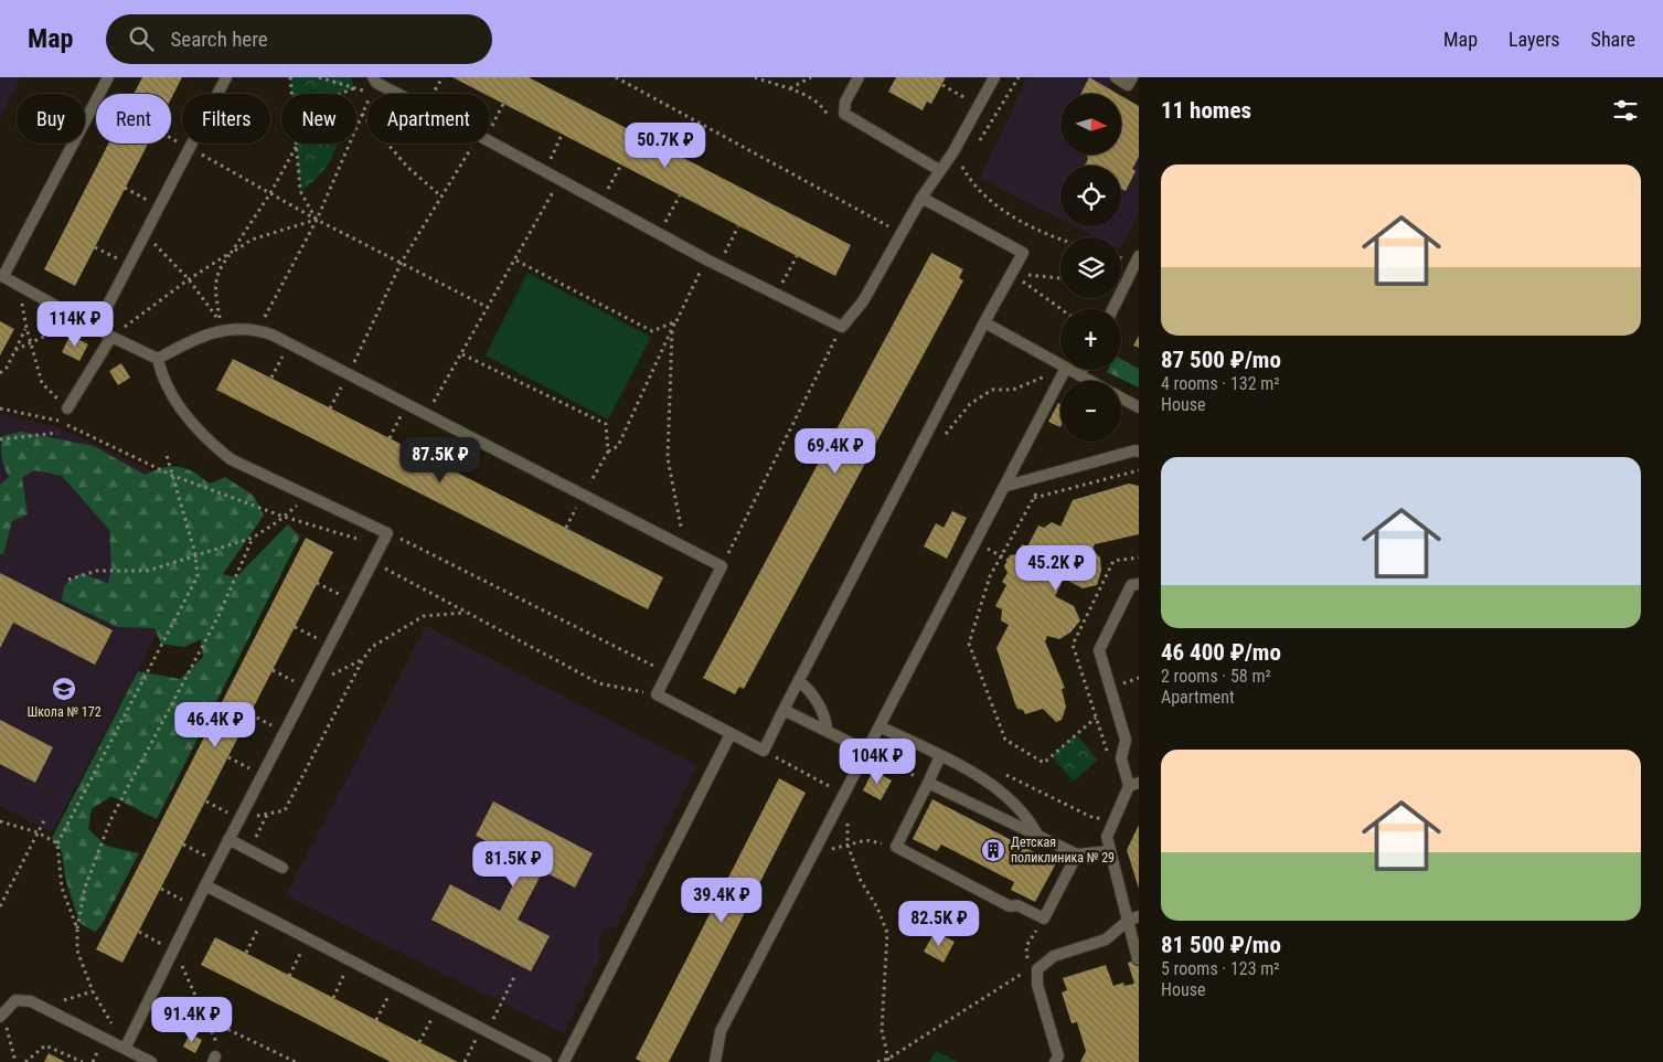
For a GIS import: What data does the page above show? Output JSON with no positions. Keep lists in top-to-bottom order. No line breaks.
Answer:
{"places":{"school or university":["Школа № 172"],"building":["Детская поликлиника № 29"]},"north":"right","page":{"header":"Map","search":"Search here","nav":["Map","Layers","Share"],"heading":"11 homes","map_buttons":["+","−"],"chip":["Buy","Rent","Filters","New","Apartment"],"price":["50.7K ₽","114K ₽","69.4K ₽","87.5K ₽","45.2K ₽","46.4K ₽","104K ₽","81.5K ₽","39.4K ₽","82.5K ₽","91.4K ₽"],"list":[{"name":"87 500 ₽/mo","note":"4 rooms · 132 m² · House"},{"name":"46 400 ₽/mo","note":"2 rooms · 58 m² · Apartment"},{"name":"81 500 ₽/mo","note":"5 rooms · 123 m² · House"}]}}
